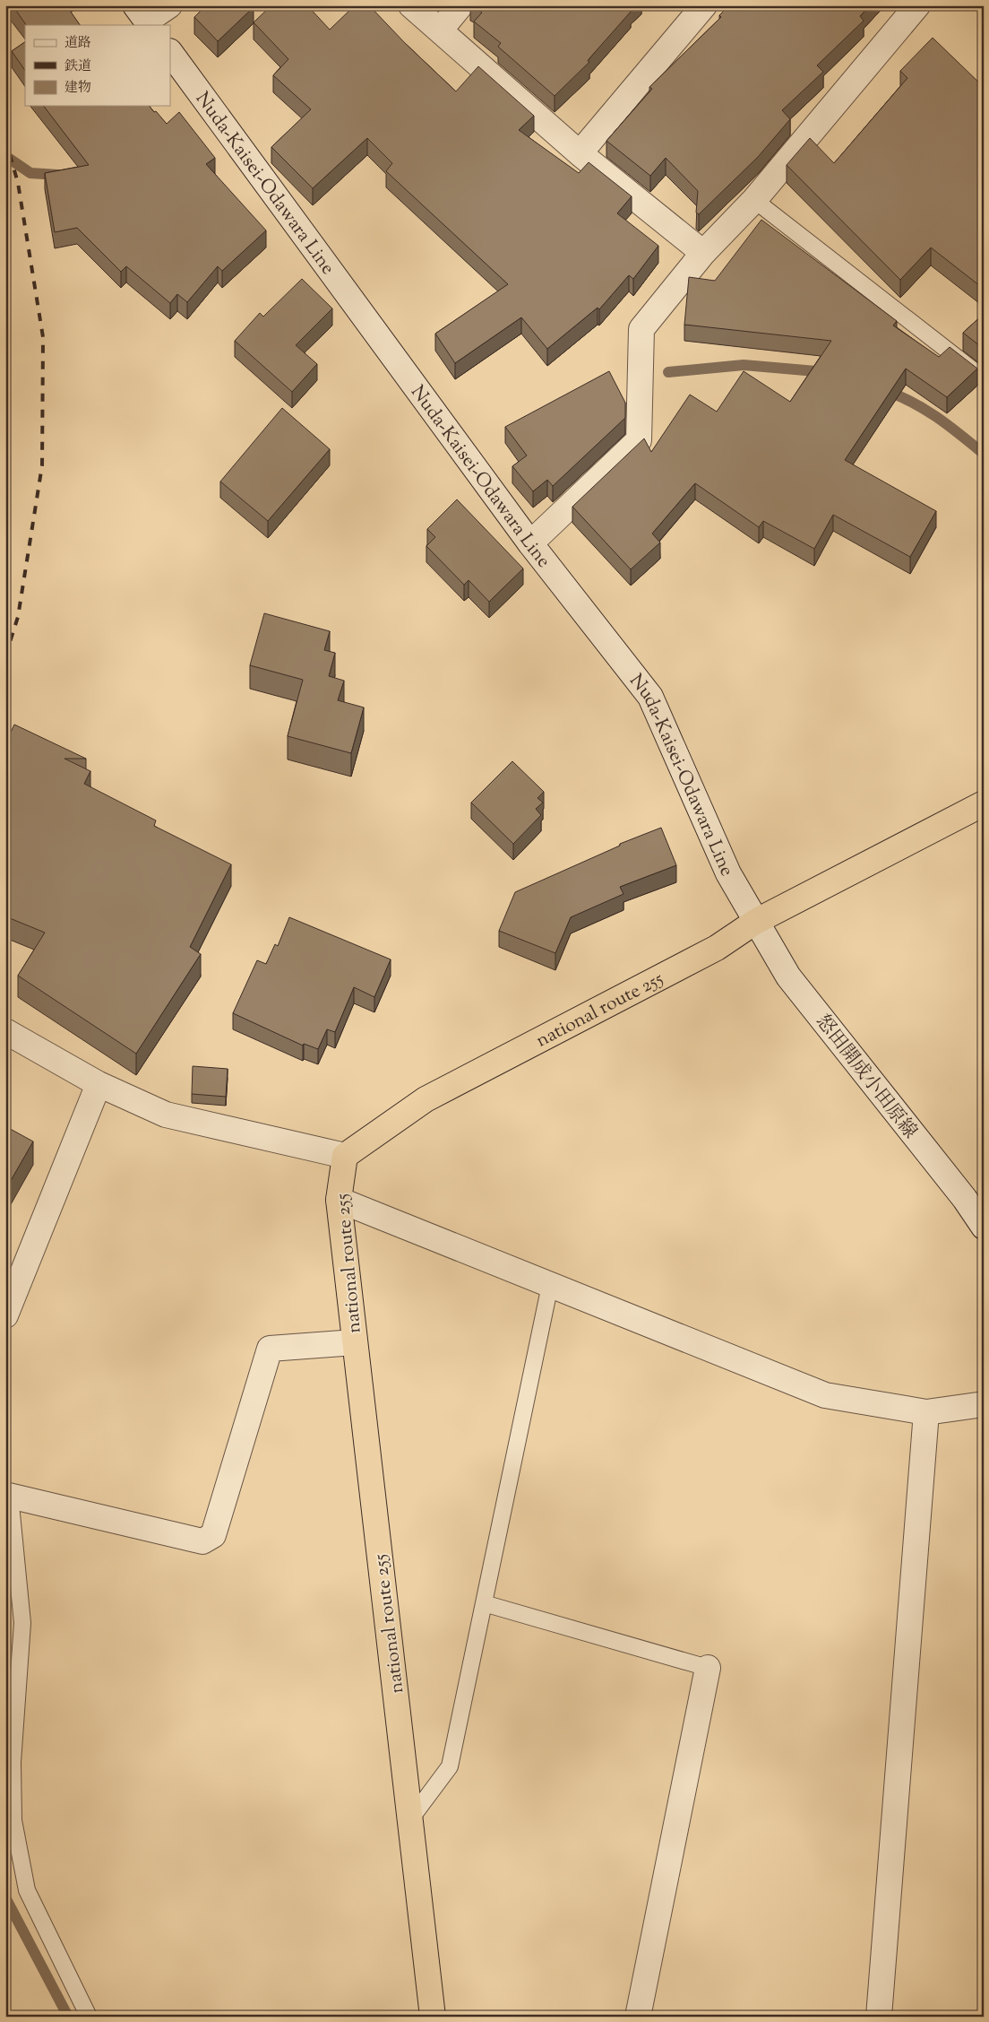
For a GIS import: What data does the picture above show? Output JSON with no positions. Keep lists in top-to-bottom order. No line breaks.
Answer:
{"streets":{"highway":["national route 255"],"street":["Nuda-Kaisei-Odawara Line","怒田開成小田原線"]},"crossings":[["Nuda-Kaisei-Odawara Line","national route 255"],["Nuda-Kaisei-Odawara Line","怒田開成小田原線"],["national route 255","怒田開成小田原線"]],"legend":["道路","鉄道","建物"]}
